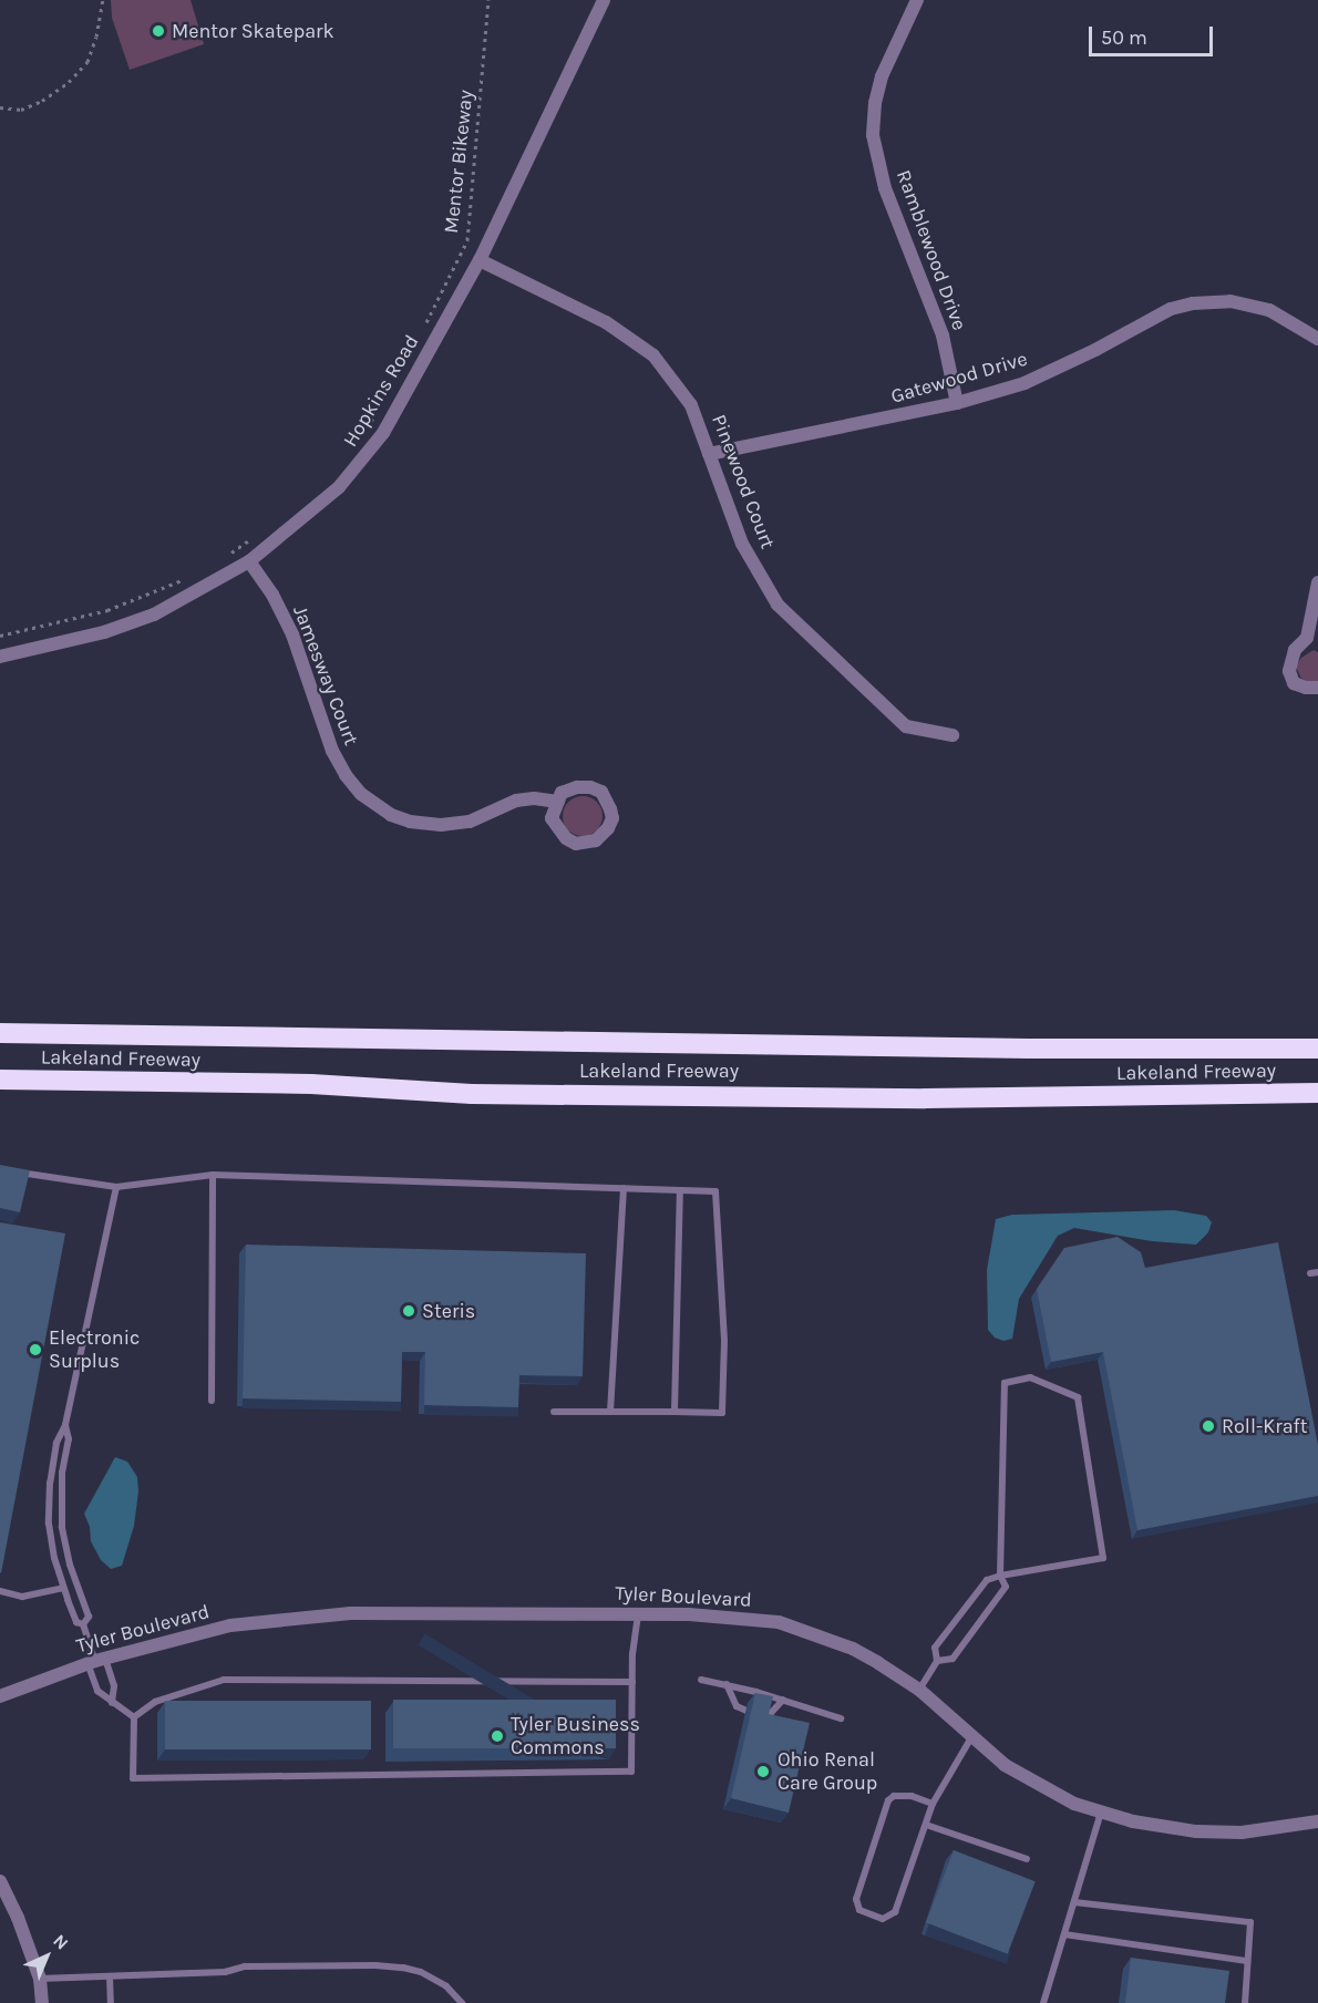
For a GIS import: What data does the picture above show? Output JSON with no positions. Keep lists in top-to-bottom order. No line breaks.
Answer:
{"streets":{"highway":["Lakeland Freeway"],"street":["Ramblewood Drive","Gatewood Drive","Hopkins Road","Pinewood Court","Jamesway Court","Tyler Boulevard"],"path":["Mentor Bikeway"]},"crossings":[["Ramblewood Drive","Gatewood Drive"],["Gatewood Drive","Pinewood Court"],["Hopkins Road","Pinewood Court"],["Hopkins Road","Jamesway Court"]],"places":["Mentor Skatepark","Steris","Electronic Surplus","Roll-Kraft","Tyler Business Commons","Ohio Renal Care Group"],"scale_bar":"50 m","north":"top right"}
